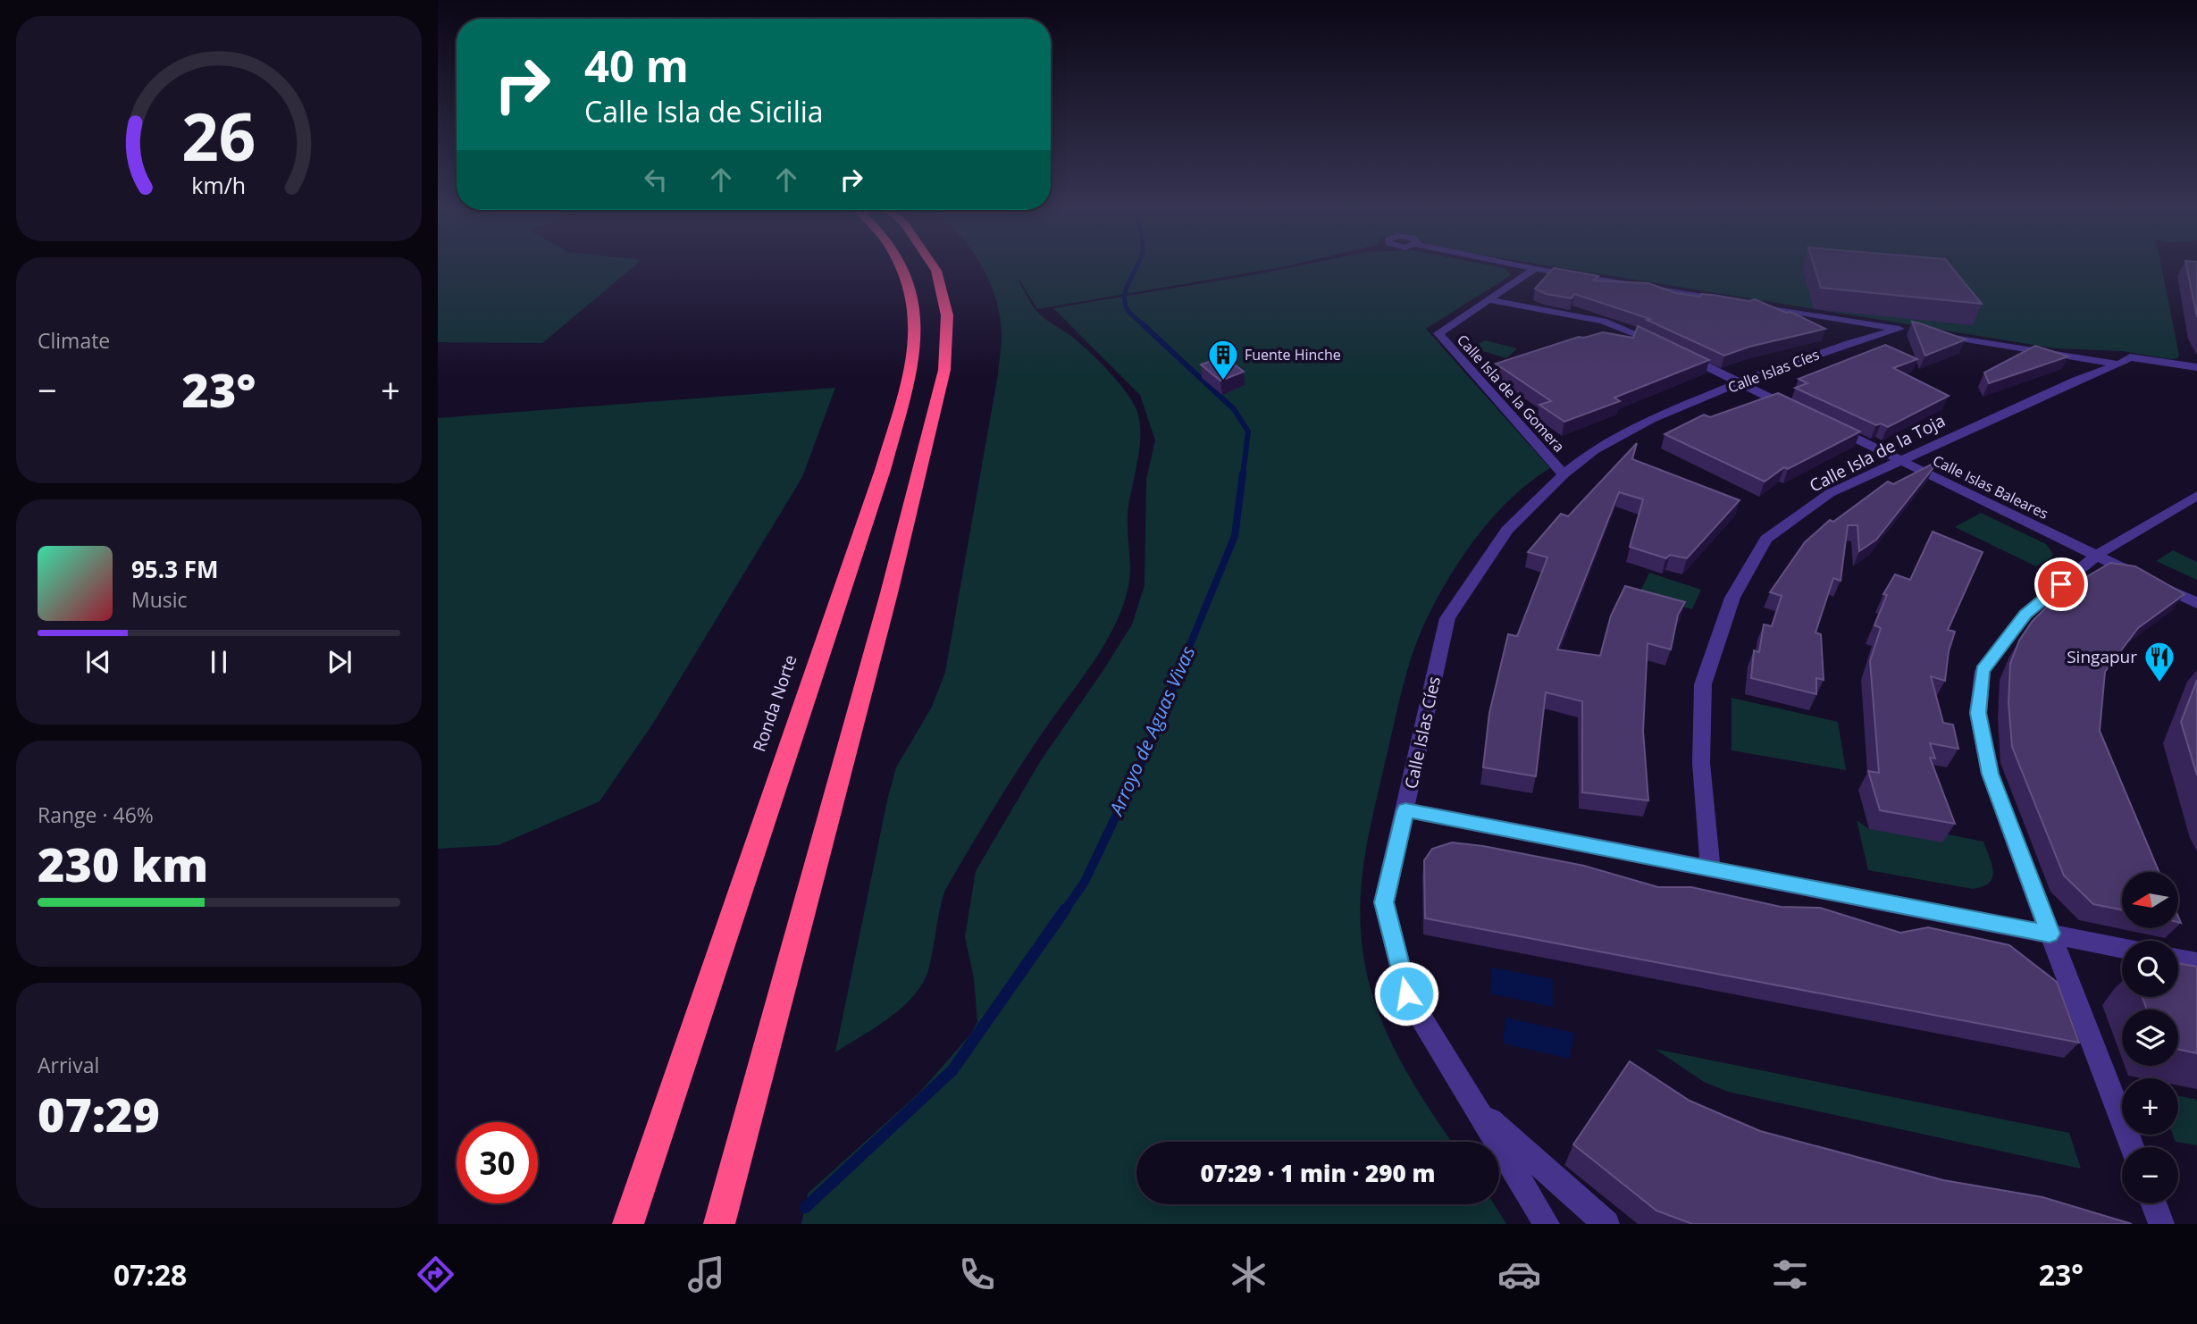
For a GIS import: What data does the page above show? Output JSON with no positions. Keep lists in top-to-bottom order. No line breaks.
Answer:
{"streets":{"highway":["Ronda Norte"],"street":["Calle Islas Cíes","Calle Isla de la Gomera","Calle Isla de la Toja","Calle Islas Baleares"]},"crossings":[["Calle Islas Cíes","Calle Isla de la Gomera"],["Calle Isla de la Toja","Calle Islas Baleares"]],"water":["Arroyo de Aguas Vivas"],"places":{"building":["Fuente Hinche"],"restaurant":["Singapur"]},"north":"left","page":{"turn":["40 m","Calle Isla de Sicilia"],"tile":["Climate",["Range · 46%","230 km"],["Arrival","07:29"]],"heat":["−","23°","+"],"song":["95.3 FM","Music"],"map_buttons":["+","−"],"limit":"30","trip":"07:29 · 1 min · 290 m","tabs":["07:28","23°"],"gauge":["26","km/h"]}}
